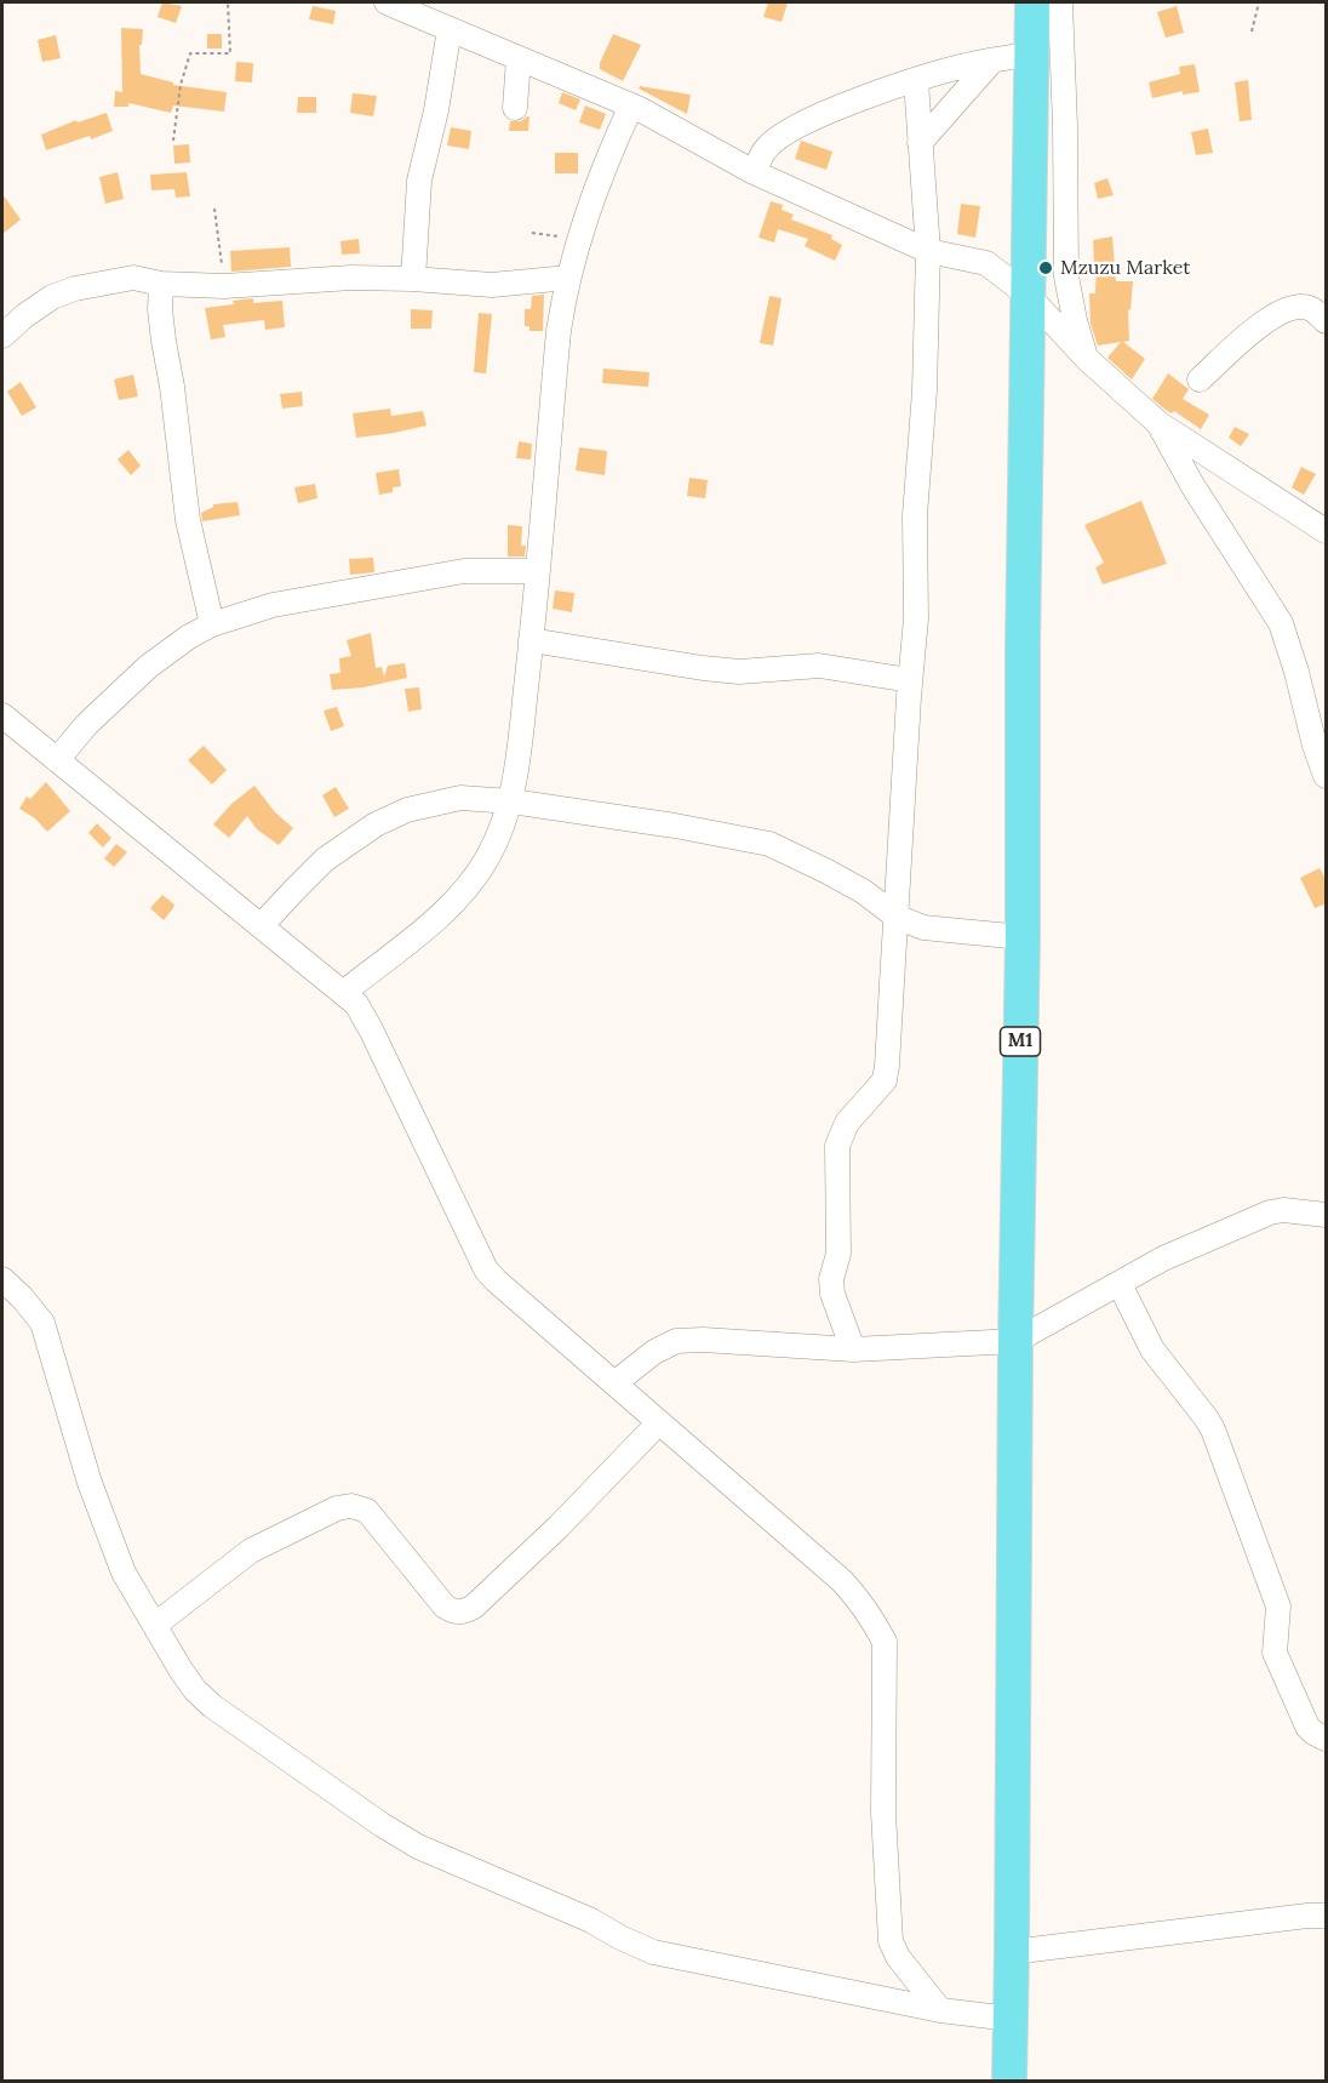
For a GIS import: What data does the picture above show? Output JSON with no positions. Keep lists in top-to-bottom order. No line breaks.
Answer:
{"streets":{"highway":["M1"]},"places":["Mzuzu Market"]}
